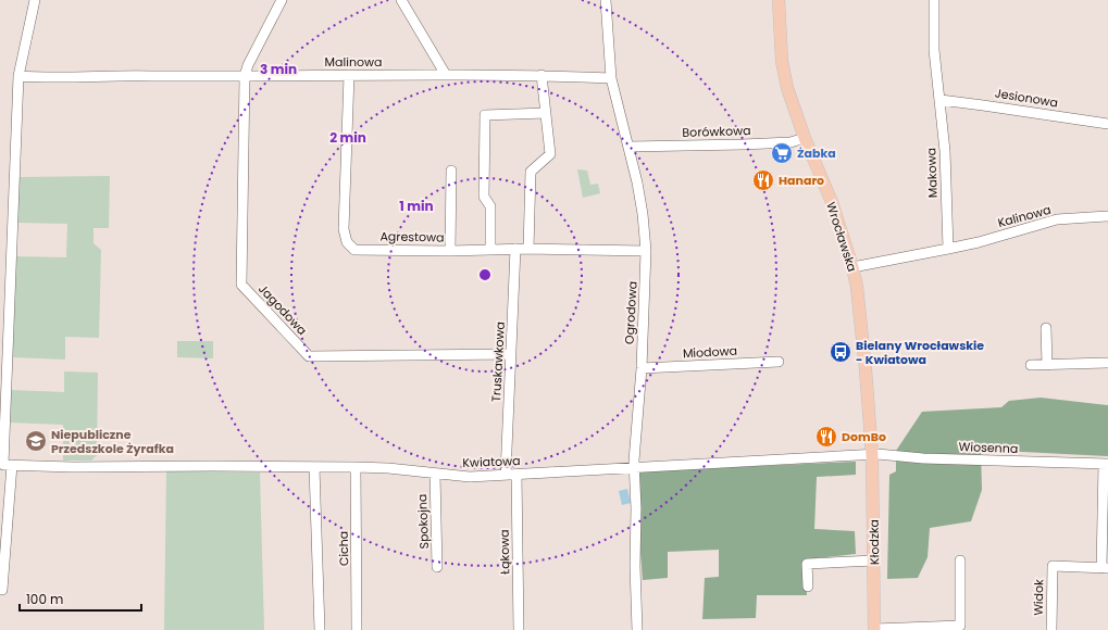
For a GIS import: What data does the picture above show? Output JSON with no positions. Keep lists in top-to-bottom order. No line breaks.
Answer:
{"streets":{"main road":["Wrocławska","Kłodzka"],"street":["Malinowa","Jesionowa","Borówkowa","Makowa","Kalinowa","Agrestowa","Jagodowa","Ogrodowa","Miodowa","Truskawkowa","Wiosenna","Kwiatowa","Spokojna","Cicha","Łąkowa","Widok"]},"crossings":[["Malinowa","Agrestowa"],["Malinowa","Jagodowa"],["Malinowa","Ogrodowa"],["Jesionowa","Makowa"],["Borówkowa","Wrocławska"],["Borówkowa","Ogrodowa"],["Makowa","Kalinowa"],["Agrestowa","Ogrodowa"],["Agrestowa","Truskawkowa"],["Wrocławska","Wiosenna"],["Wrocławska","Kwiatowa"],["Wrocławska","Kłodzka"],["Jagodowa","Truskawkowa"],["Ogrodowa","Miodowa"],["Ogrodowa","Kwiatowa"],["Truskawkowa","Kwiatowa"],["Wiosenna","Kwiatowa"],["Wiosenna","Kłodzka"],["Wiosenna","Widok"],["Kwiatowa","Spokojna"],["Kwiatowa","Kłodzka"],["Kwiatowa","Cicha"],["Kwiatowa","Łąkowa"]],"places":{"supermarket":["Żabka"],"restaurant":["Hanaro","DomBo"],"bus stop":["Bielany Wrocławskie - Kwiatowa"],"school or university":["Niepubliczne Przedszkole Żyrafka"]},"scale_bar":"100 m","rings":["3 min","2 min","1 min"]}
